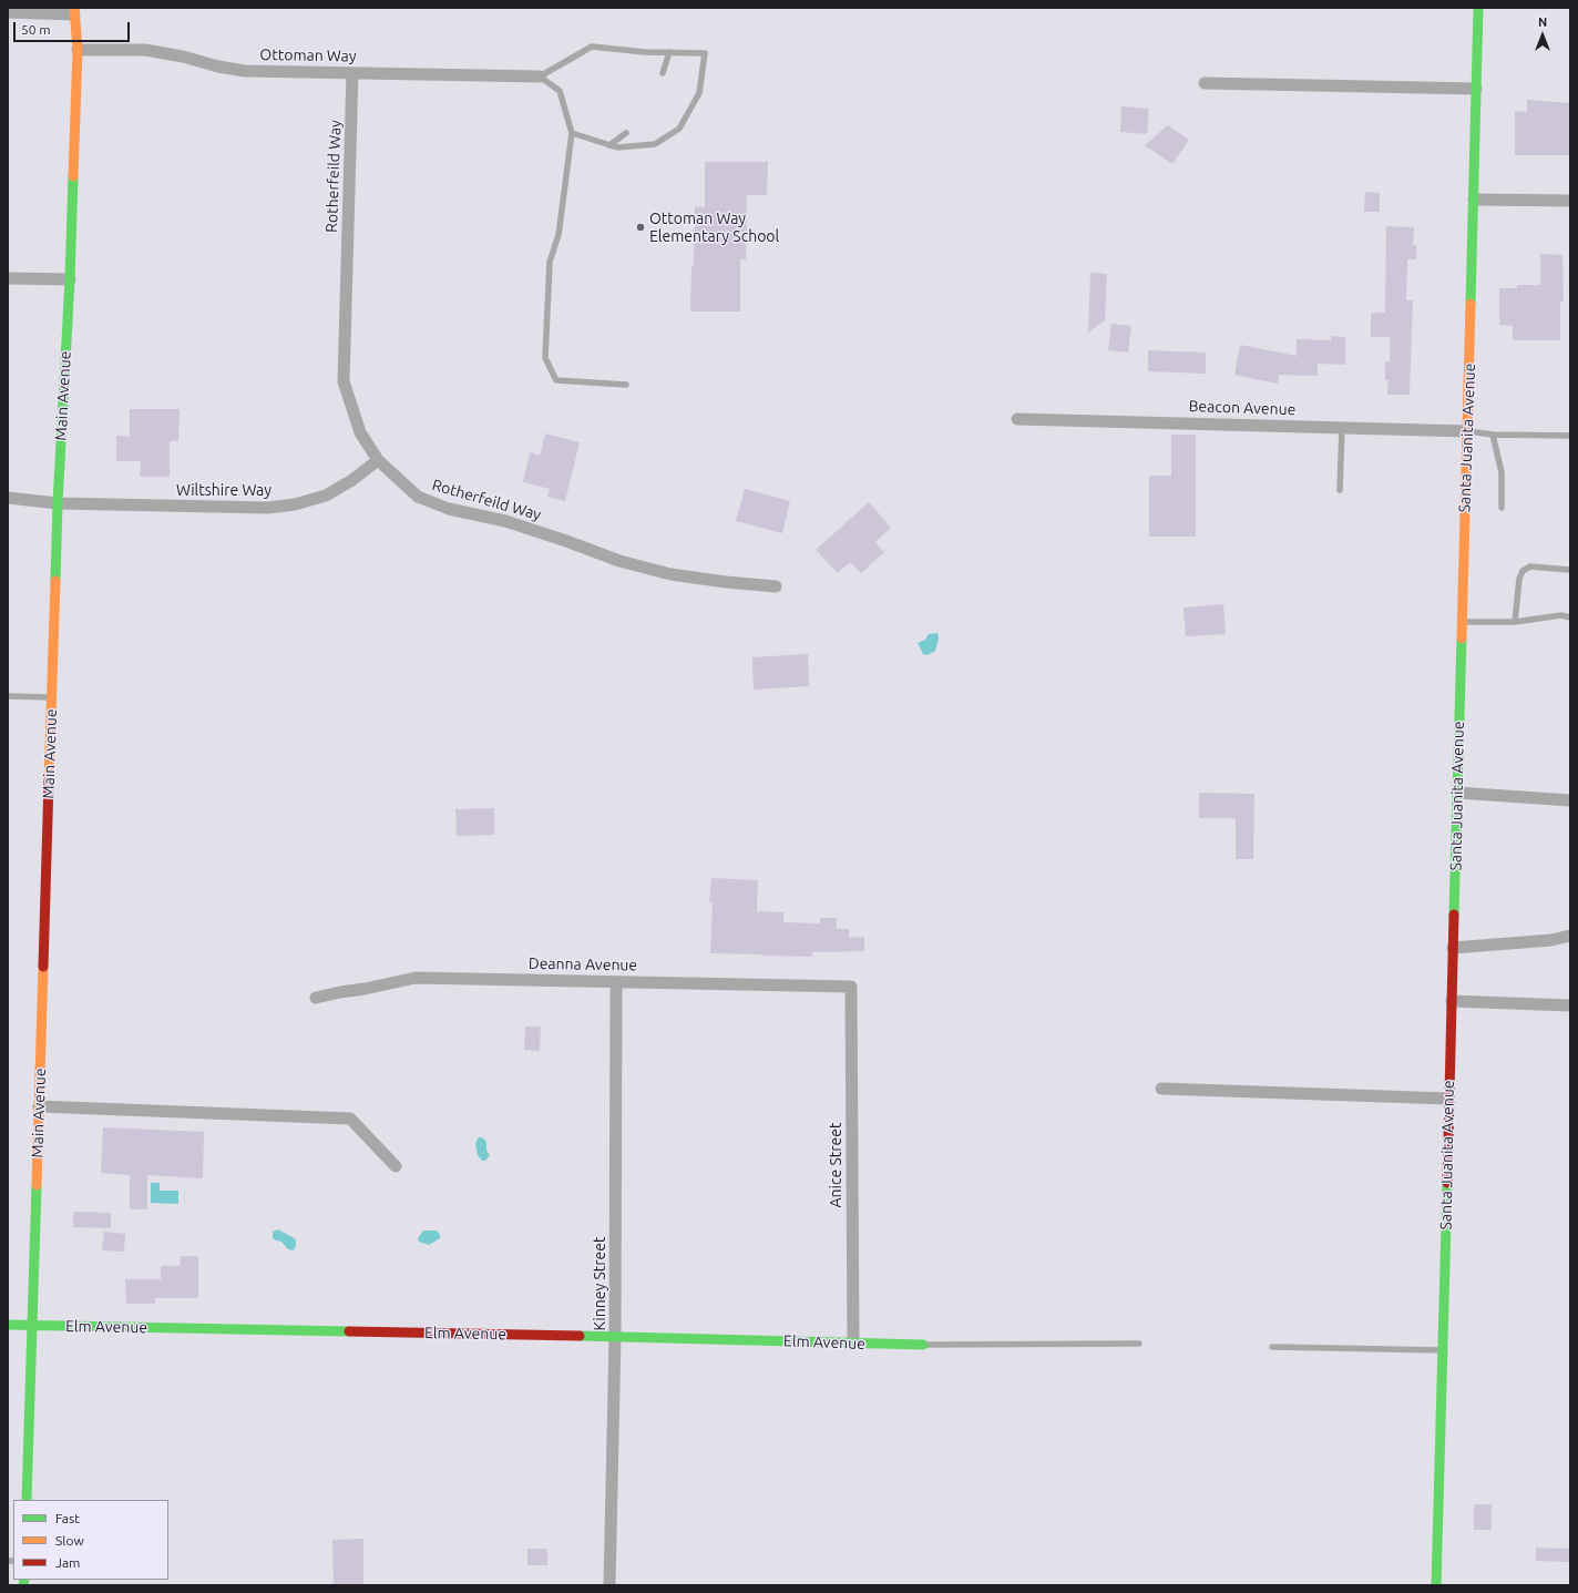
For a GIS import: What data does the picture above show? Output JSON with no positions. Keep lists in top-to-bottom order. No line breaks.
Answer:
{"streets":{"street":["Ottoman Way","Rotherfeild Way","Main Avenue","Beacon Avenue","Santa Juanita Avenue","Wiltshire Way","Deanna Avenue","Anice Street","Kinney Street","Elm Avenue"]},"crossings":[["Ottoman Way","Rotherfeild Way"],["Ottoman Way","Main Avenue"],["Rotherfeild Way","Wiltshire Way"],["Main Avenue","Wiltshire Way"],["Main Avenue","Elm Avenue"],["Beacon Avenue","Santa Juanita Avenue"],["Deanna Avenue","Anice Street"],["Deanna Avenue","Kinney Street"],["Anice Street","Elm Avenue"],["Kinney Street","Elm Avenue"]],"places":["Ottoman Way Elementary School"],"legend":["Fast","Slow","Jam"],"scale_bar":"50 m","north":"top"}
